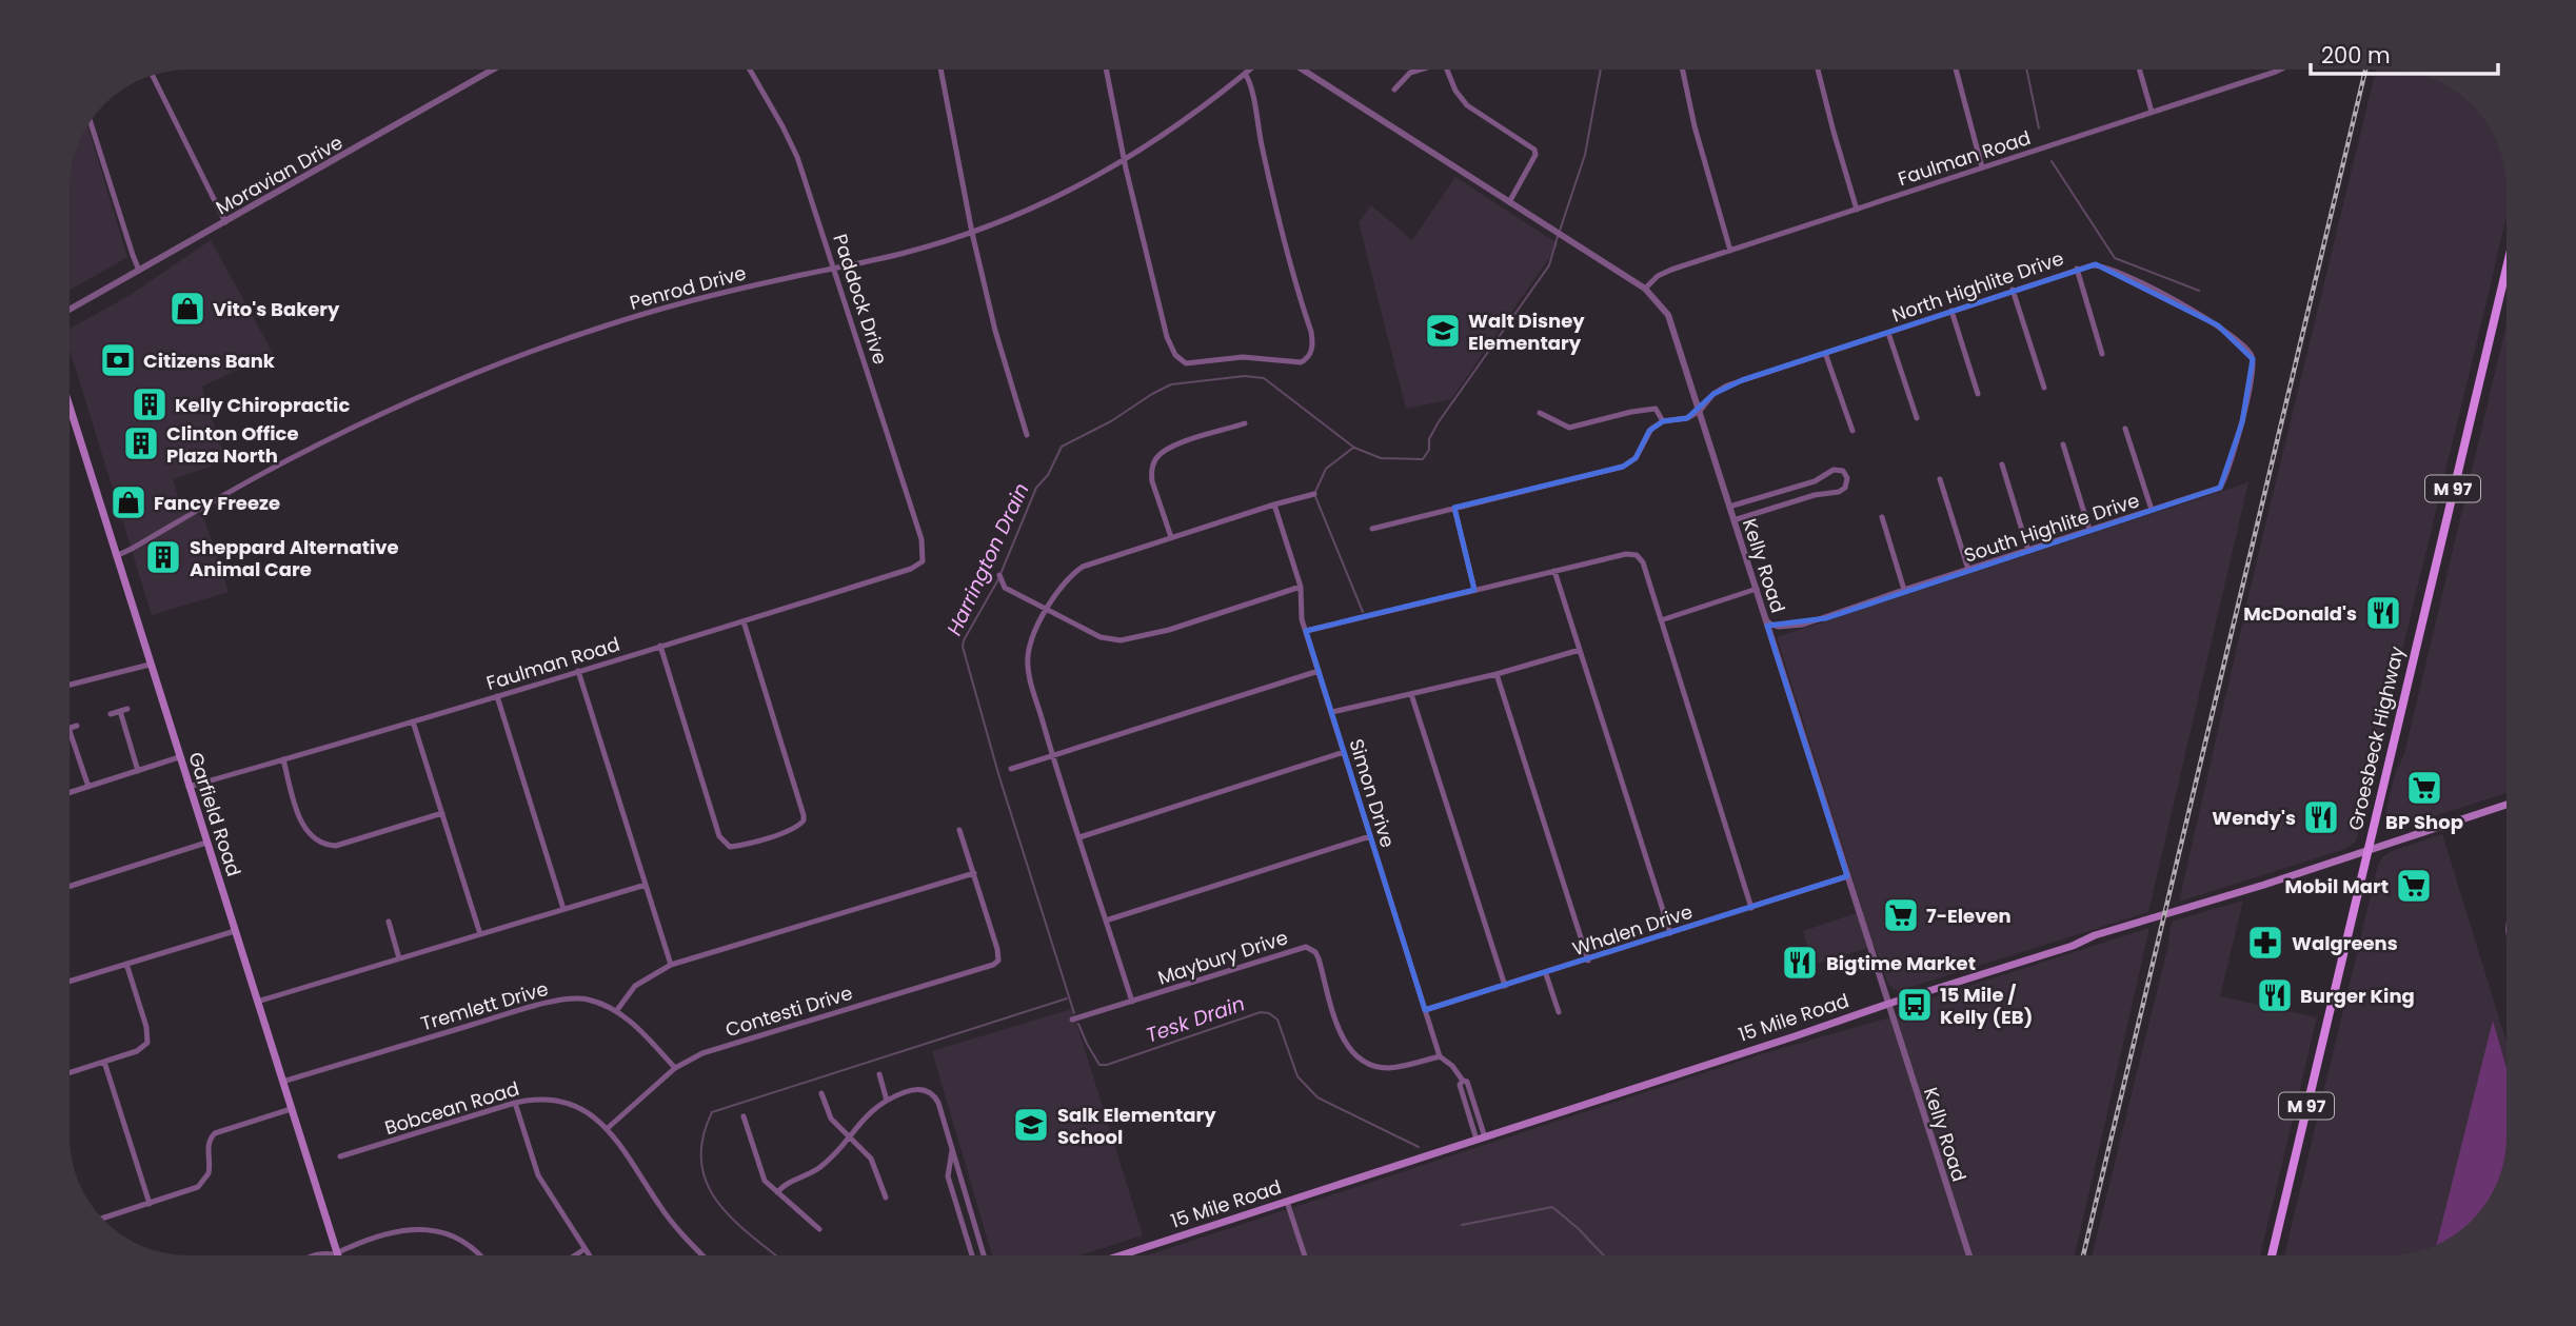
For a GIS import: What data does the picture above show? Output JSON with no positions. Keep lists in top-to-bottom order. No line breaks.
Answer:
{"streets":{"main road":["M 97","Groesbeck Highway","Garfield Road","15 Mile Road"],"street":["Faulman Road","Moravian Drive","North Highlite Drive","Penrod Drive","Paddock Drive","South Highlite Drive","Kelly Road","Simon Drive","Whalen Drive","Maybury Drive","Tremlett Drive","Contesti Drive","Bobcean Road"]},"crossings":[["Faulman Road","Paddock Drive"],["Faulman Road","Kelly Road"],["Faulman Road","Garfield Road"],["North Highlite Drive","South Highlite Drive"],["North Highlite Drive","Kelly Road"],["Penrod Drive","Paddock Drive"],["Penrod Drive","Garfield Road"],["South Highlite Drive","Kelly Road"],["Kelly Road","Whalen Drive"],["Kelly Road","15 Mile Road"],["Groesbeck Highway","15 Mile Road"],["Simon Drive","Whalen Drive"],["Simon Drive","Maybury Drive"],["Simon Drive","15 Mile Road"],["Garfield Road","Tremlett Drive"],["Tremlett Drive","Contesti Drive"],["Contesti Drive","Bobcean Road"]],"water":["Harrington Drain","Tesk Drain"],"places":{"shop":["Vito's Bakery","Fancy Freeze"],"school or university":["Walt Disney Elementary","Salk Elementary School"],"bank":["Citizens Bank"],"building":["Kelly Chiropractic","Clinton Office Plaza North","Sheppard Alternative Animal Care"],"restaurant":["McDonald's","Wendy's","Bigtime Market","Burger King"],"supermarket":["BP Shop","Mobil Mart","7-Eleven"],"pharmacy":["Walgreens"],"bus stop":["15 Mile / Kelly (EB)"]},"scale_bar":"200 m"}
